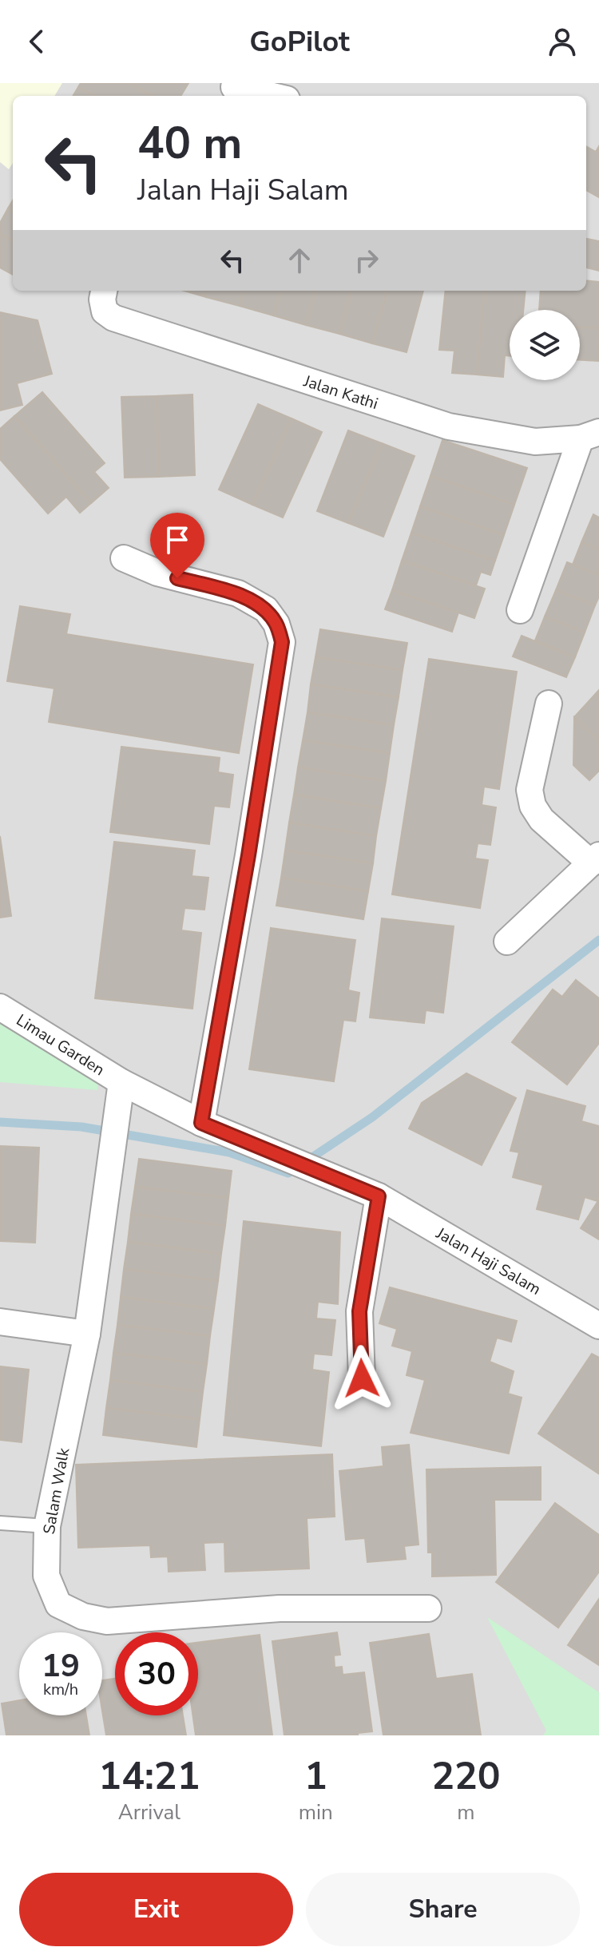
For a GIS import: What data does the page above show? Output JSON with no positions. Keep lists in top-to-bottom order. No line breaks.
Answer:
{"streets":{"street":["Jalan Kathi","Limau Garden","Jalan Haji Salam","Salam Walk"]},"crossings":[["Limau Garden","Jalan Haji Salam"],["Limau Garden","Salam Walk"],["Jalan Haji Salam","Salam Walk"]],"page":{"header":"GoPilot","turn":["40 m","Jalan Haji Salam"],"speed":"19 km/h","limit":"30","eta":["14:21","Arrival","1","min","220","m"],"buttons":["Exit","Share"]}}
